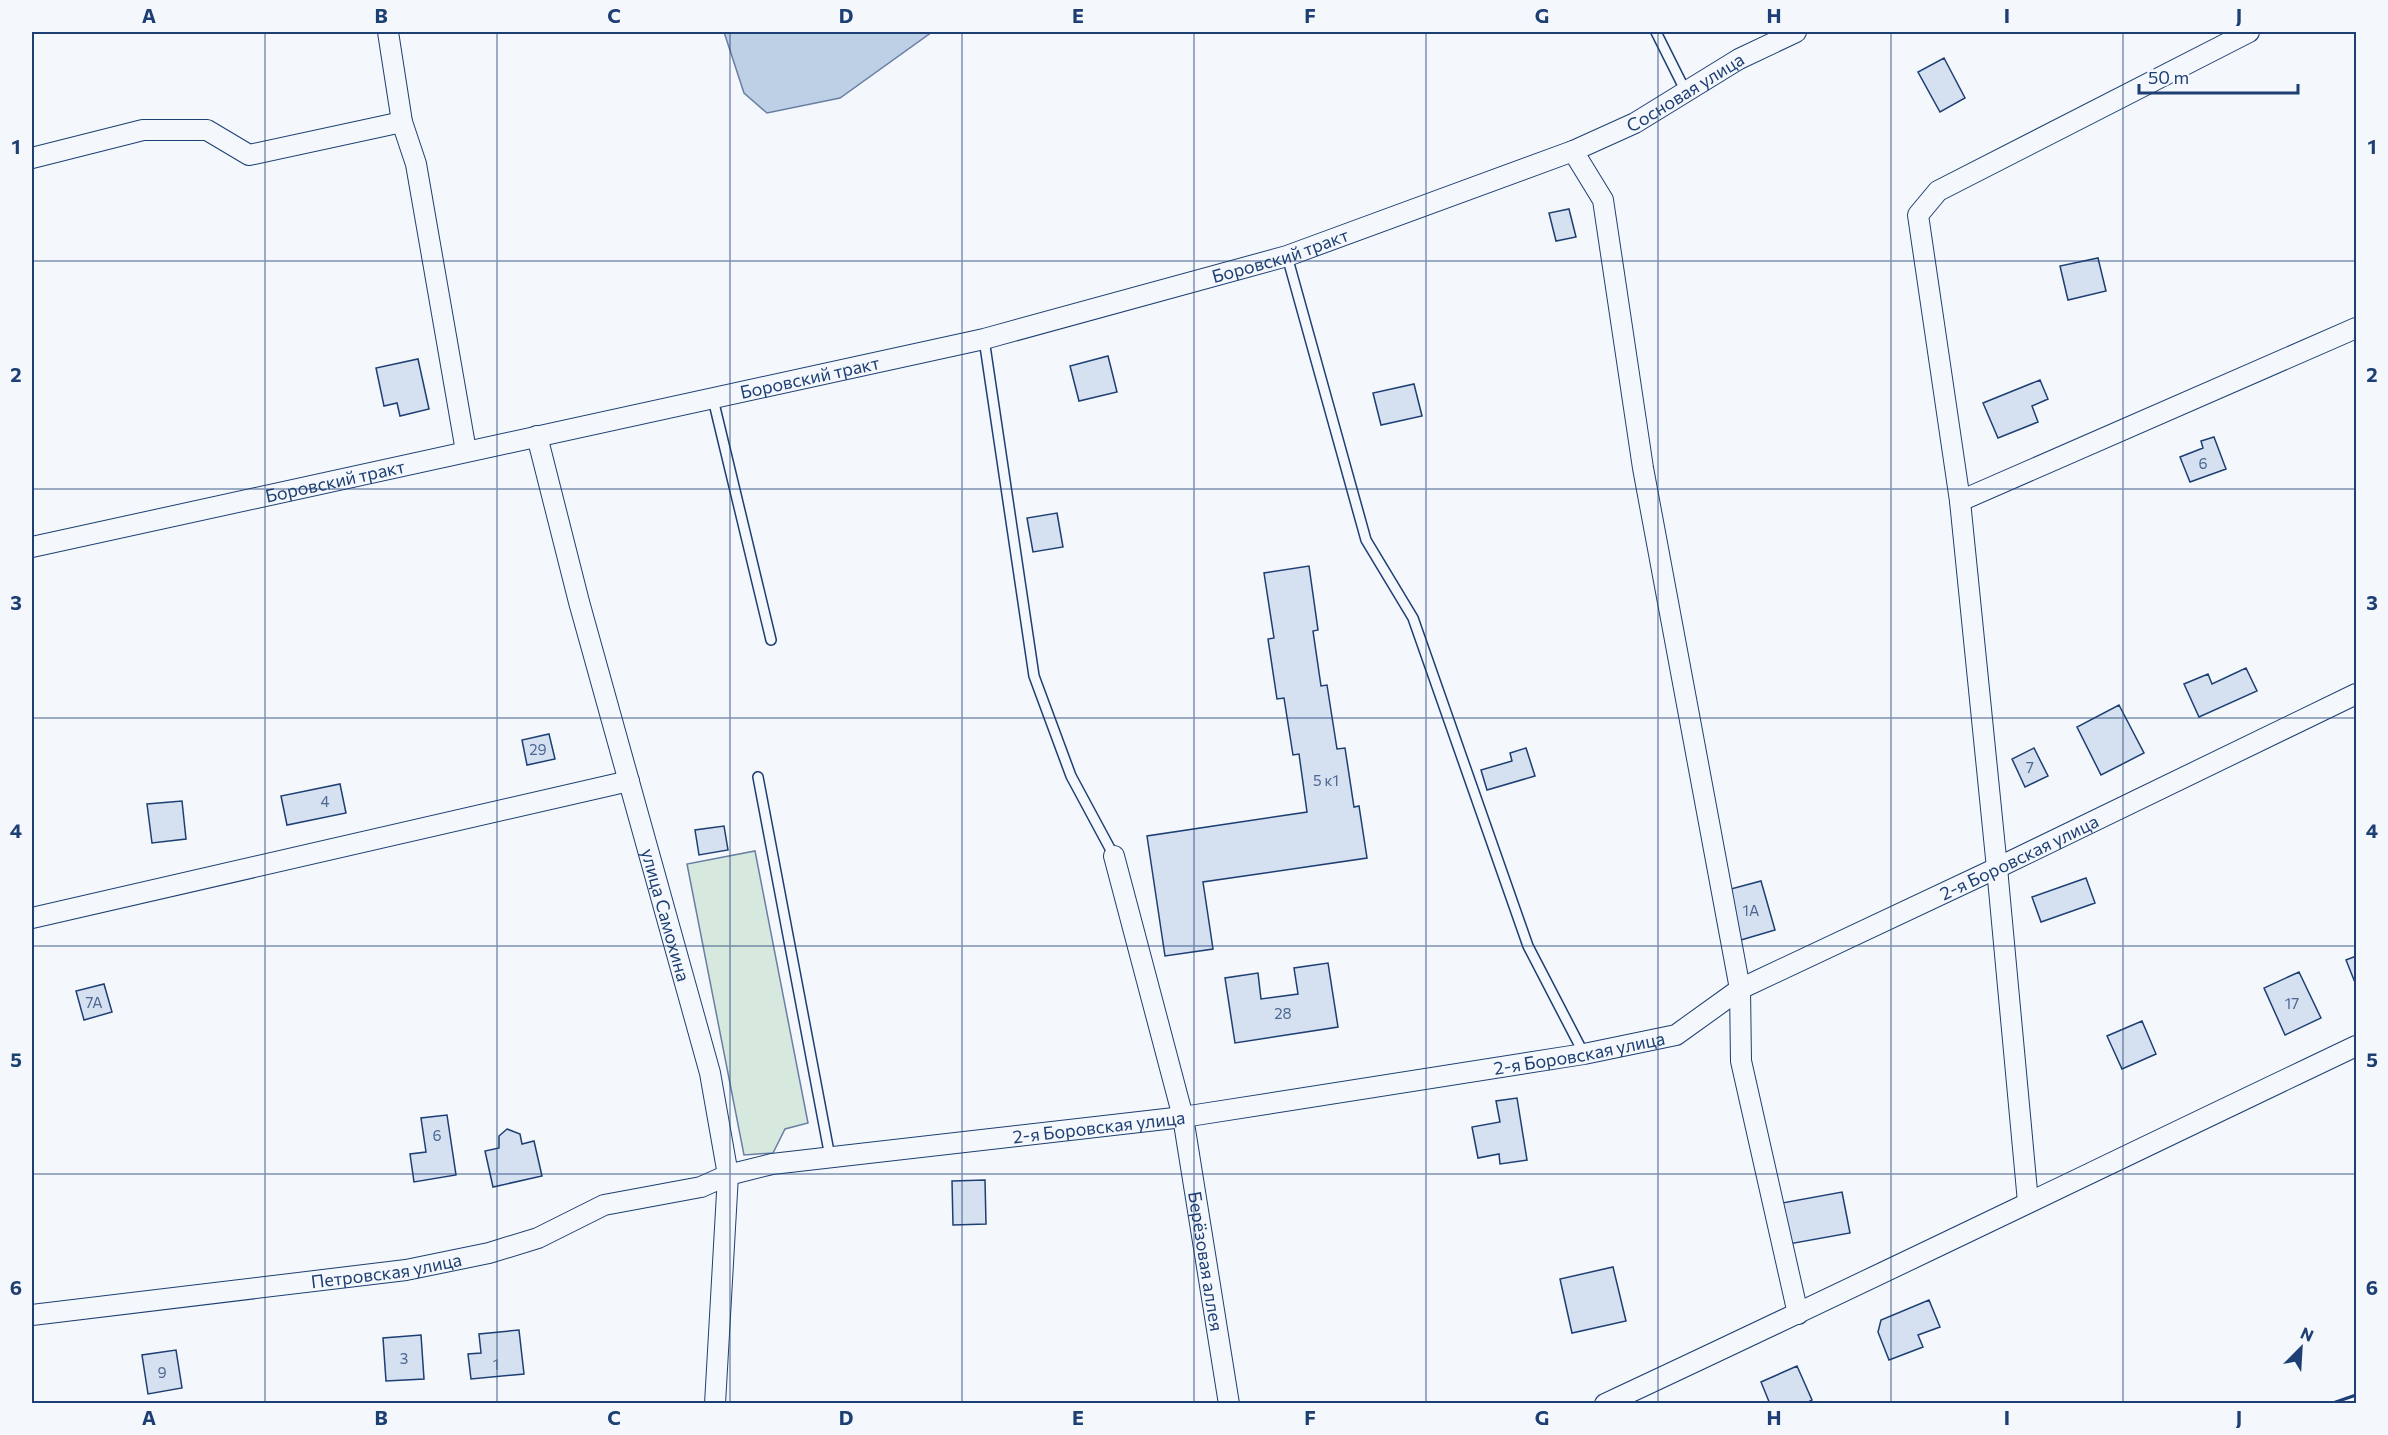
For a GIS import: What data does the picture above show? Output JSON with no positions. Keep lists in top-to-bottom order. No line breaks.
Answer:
{"streets":{"street":["Сосновая улица","Боровский тракт","2-я Боровская улица","улица Самохина","Берёзовая аллея","Петровская улица"]},"crossings":[["Сосновая улица","Боровский тракт"],["Боровский тракт","улица Самохина"],["2-я Боровская улица","улица Самохина"],["2-я Боровская улица","Берёзовая аллея"],["2-я Боровская улица","Петровская улица"],["улица Самохина","Петровская улица"]],"house_numbers":["6","29","7","5 к1","4","1А","7А","17","28","6","3","1","9"],"scale_bar":"50 m","north":"top right","grid":{"columns":["A","B","C","D","E","F","G","H","I","J"],"rows":["1","2","3","4","5","6"]}}
